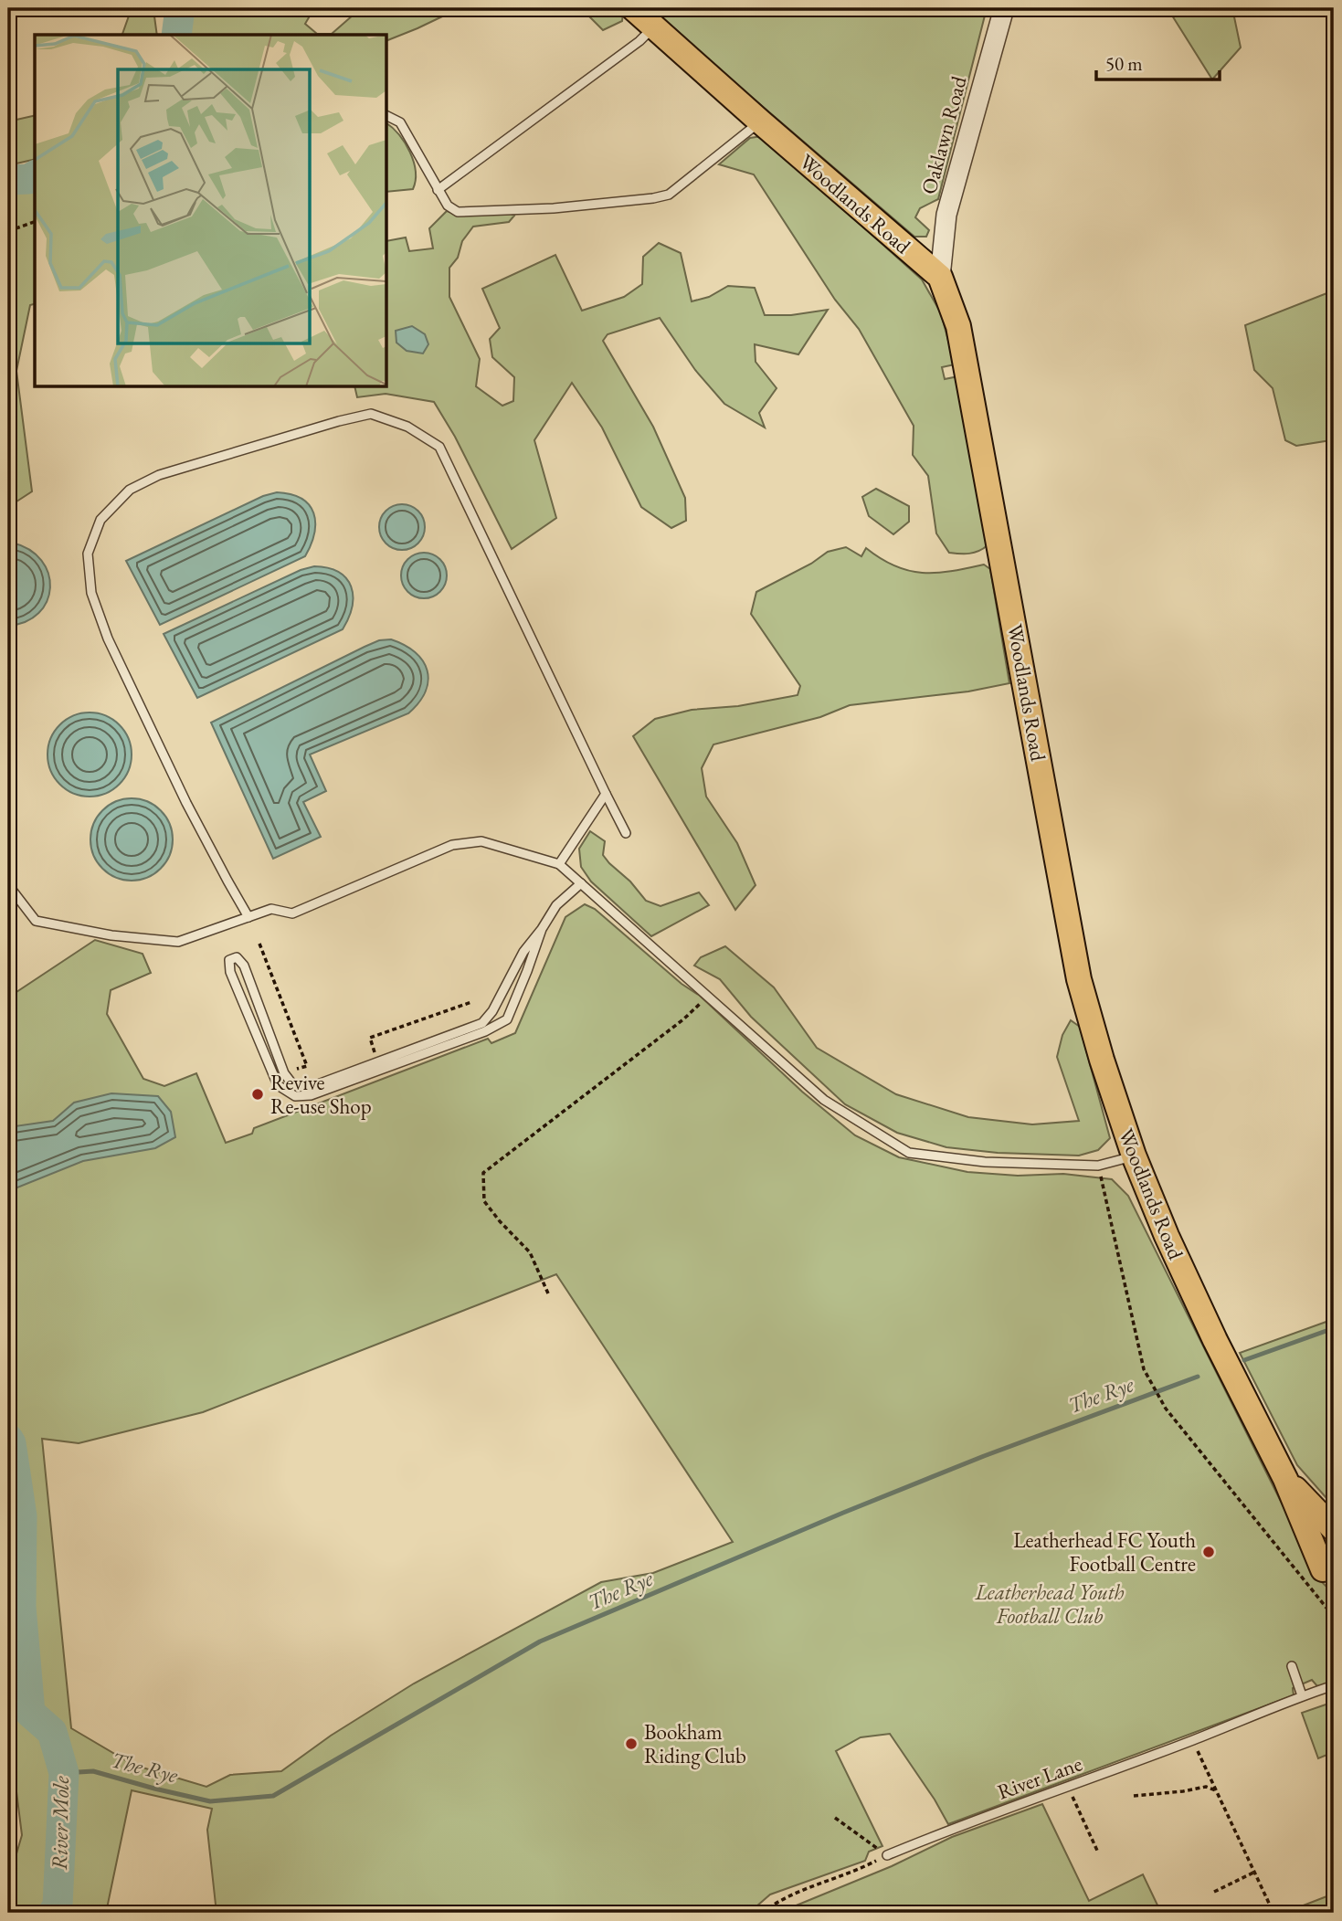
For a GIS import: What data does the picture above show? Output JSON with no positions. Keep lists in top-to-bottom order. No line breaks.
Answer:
{"streets":{"main road":["Woodlands Road"],"street":["Oaklawn Road"],"lane":["River Lane"]},"crossings":[["Oaklawn Road","Woodlands Road"]],"water":["The Rye","River Mole"],"parks":["Leatherhead Youth Football Club"],"places":["Revive Re-use Shop","Leatherhead FC Youth Football Centre","Bookham Riding Club"],"scale_bar":"50 m"}
